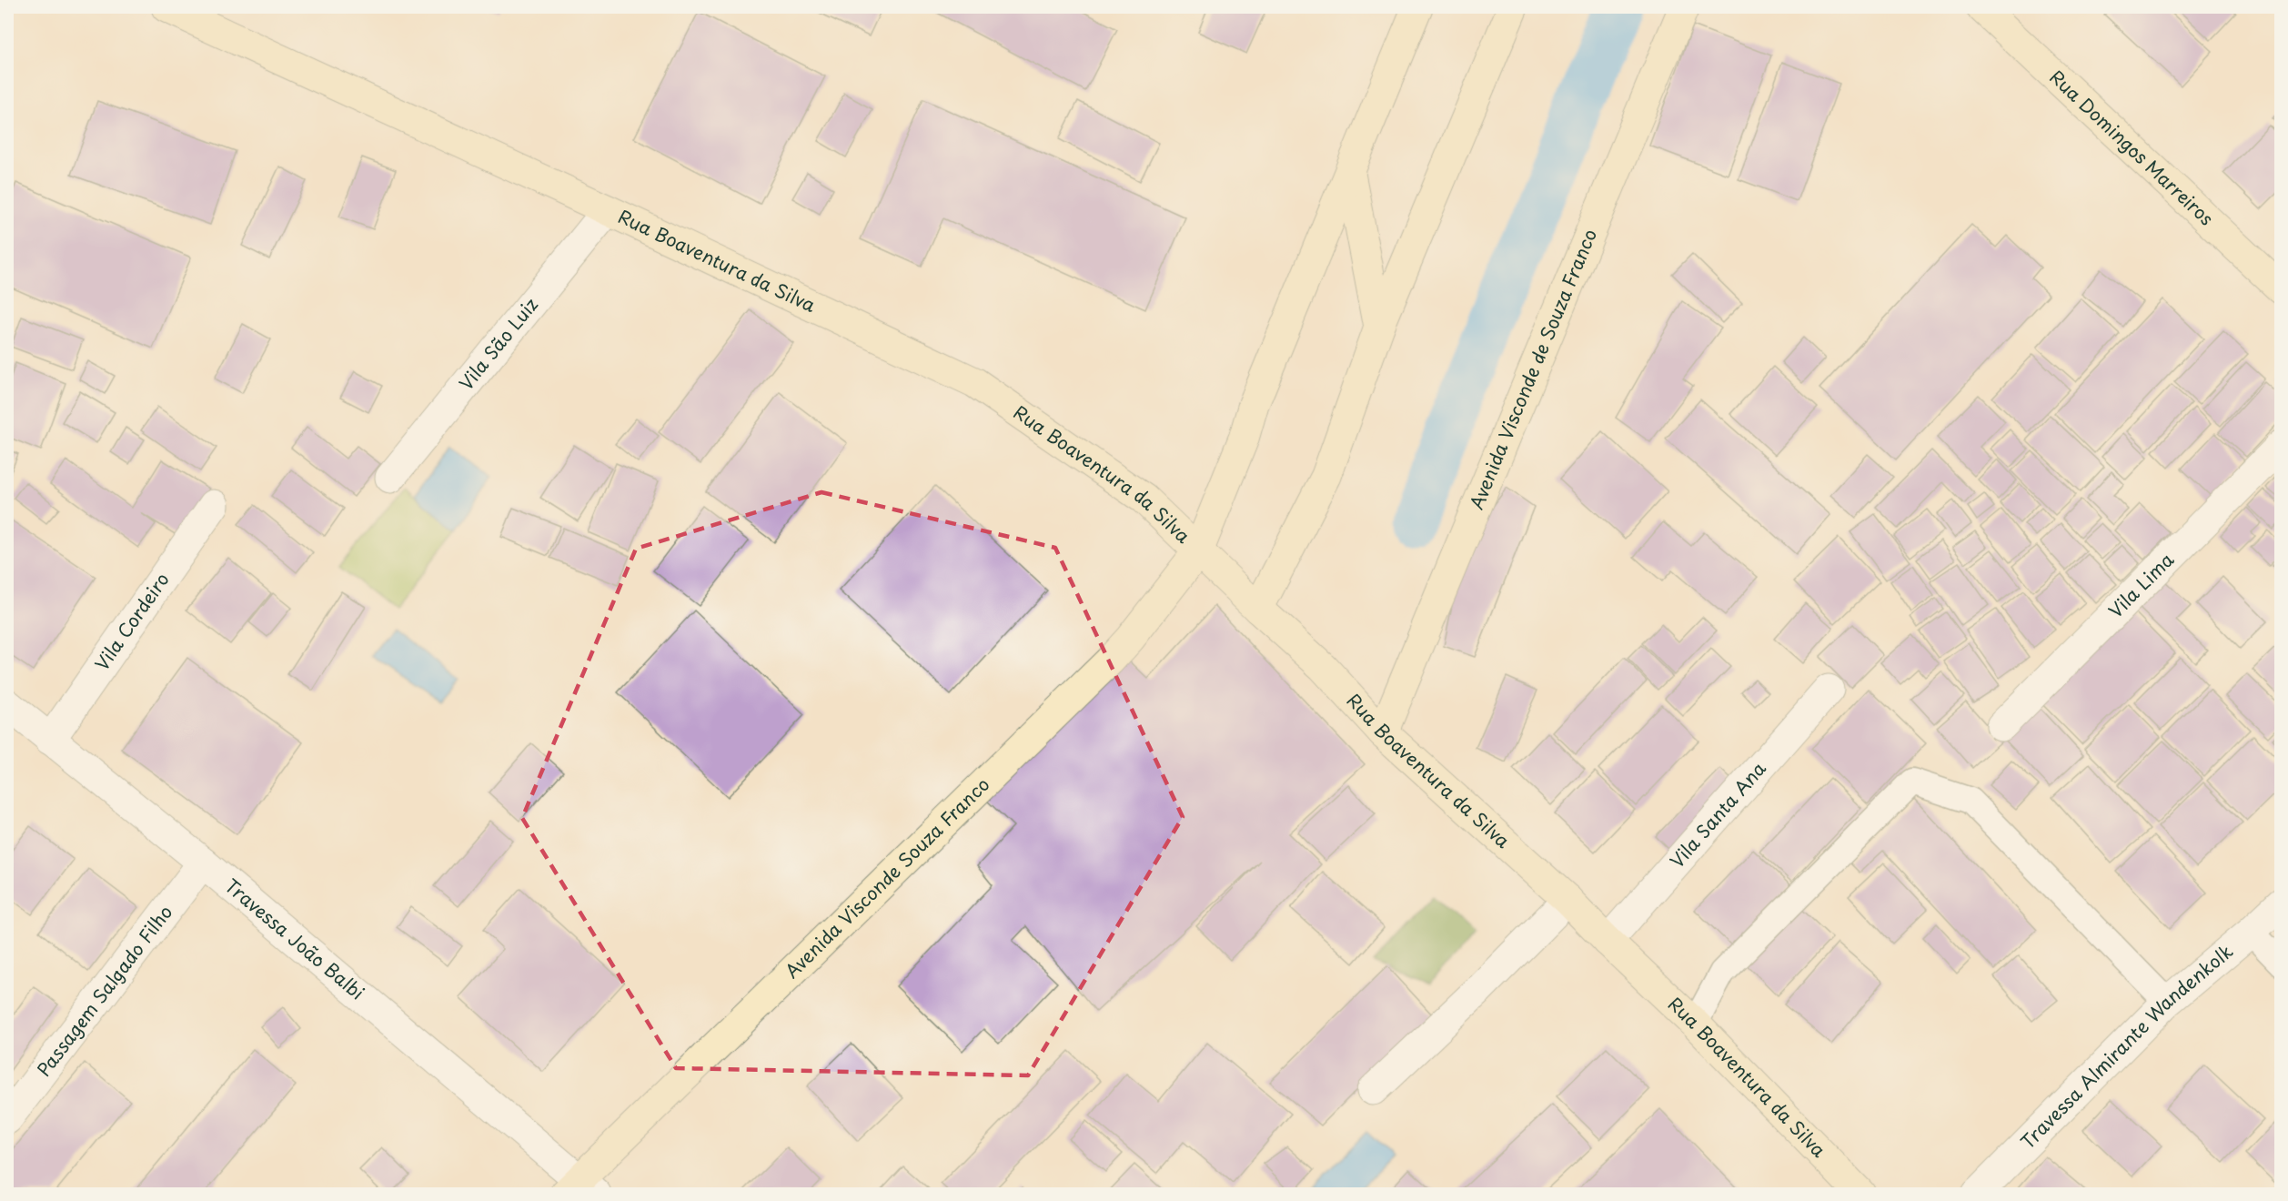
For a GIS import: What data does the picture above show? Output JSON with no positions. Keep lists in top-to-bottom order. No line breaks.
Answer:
{"streets":{"main road":["Rua Domingos Marreiros","Rua Boaventura da Silva","Avenida Visconde de Souza Franco","Avenida Visconde Souza Franco"],"street":["Vila São Luiz","Vila Lima","Vila Cordeiro","Vila Santa Ana","Travessa João Balbi","Passagem Salgado Filho","Travessa Almirante Wandenkolk"]},"crossings":[["Rua Boaventura da Silva","Vila São Luiz"],["Rua Boaventura da Silva","Avenida Visconde de Souza Franco"],["Rua Boaventura da Silva","Vila Santa Ana"],["Rua Boaventura da Silva","Avenida Visconde Souza Franco"],["Vila Cordeiro","Travessa João Balbi"],["Avenida Visconde Souza Franco","Travessa João Balbi"],["Travessa João Balbi","Passagem Salgado Filho"]]}
